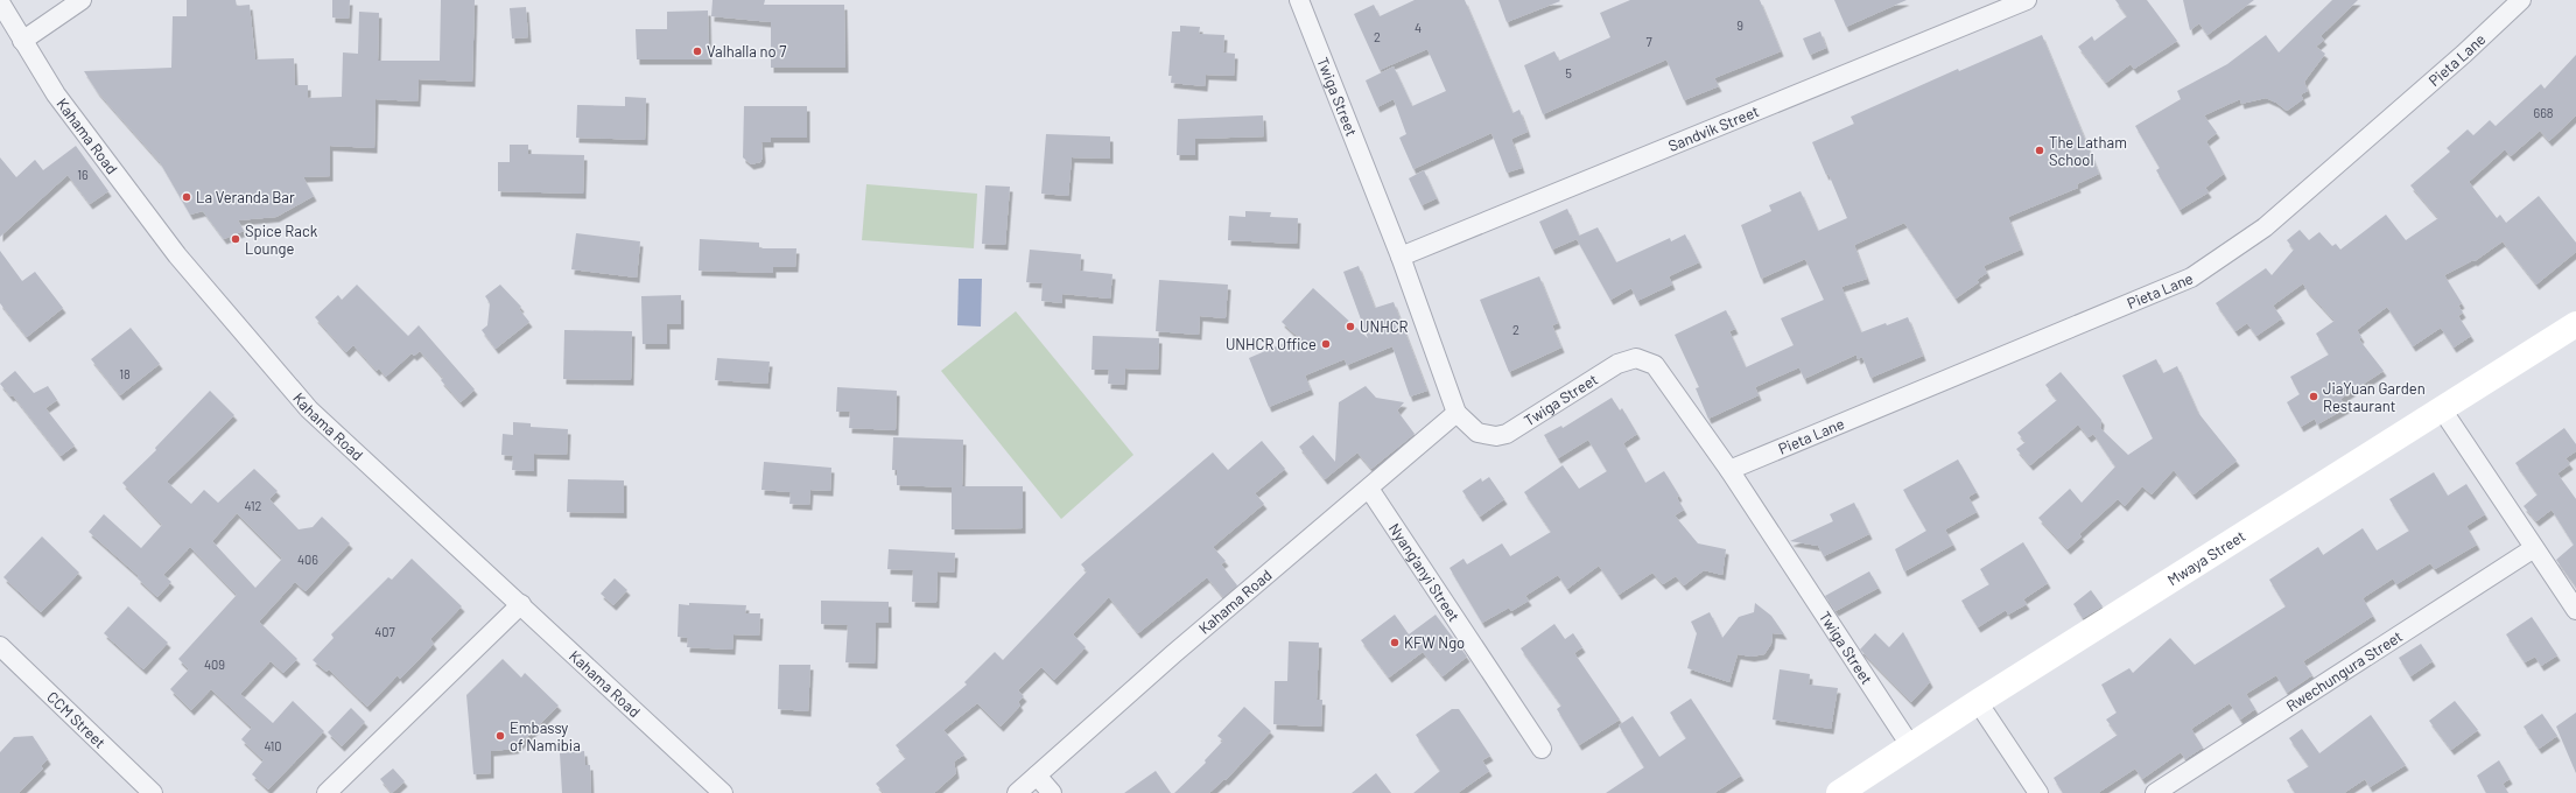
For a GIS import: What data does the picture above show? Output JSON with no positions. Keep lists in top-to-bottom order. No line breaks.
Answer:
{"streets":{"street":["Pieta Lane","Twiga Street","Sandvik Street","Kahama Road","Mwaya Street","Nyang'anyi Street","Rwechungura Street","CCM Street"]},"crossings":[["Pieta Lane","Twiga Street"],["Twiga Street","Sandvik Street"],["Twiga Street","Kahama Road"],["Twiga Street","Mwaya Street"],["Kahama Road","Nyang'anyi Street"]],"places":["Valhalla no 7","The Latham School","La Veranda Bar","Spice Rack Lounge","UNHCR","UNHCR Office","JiaYuan Garden Restaurant","KFW Ngo","Embassy of Namibia"],"house_numbers":["9","4","2","7","5","668","16","2","18","412","406","407","409","410"]}
